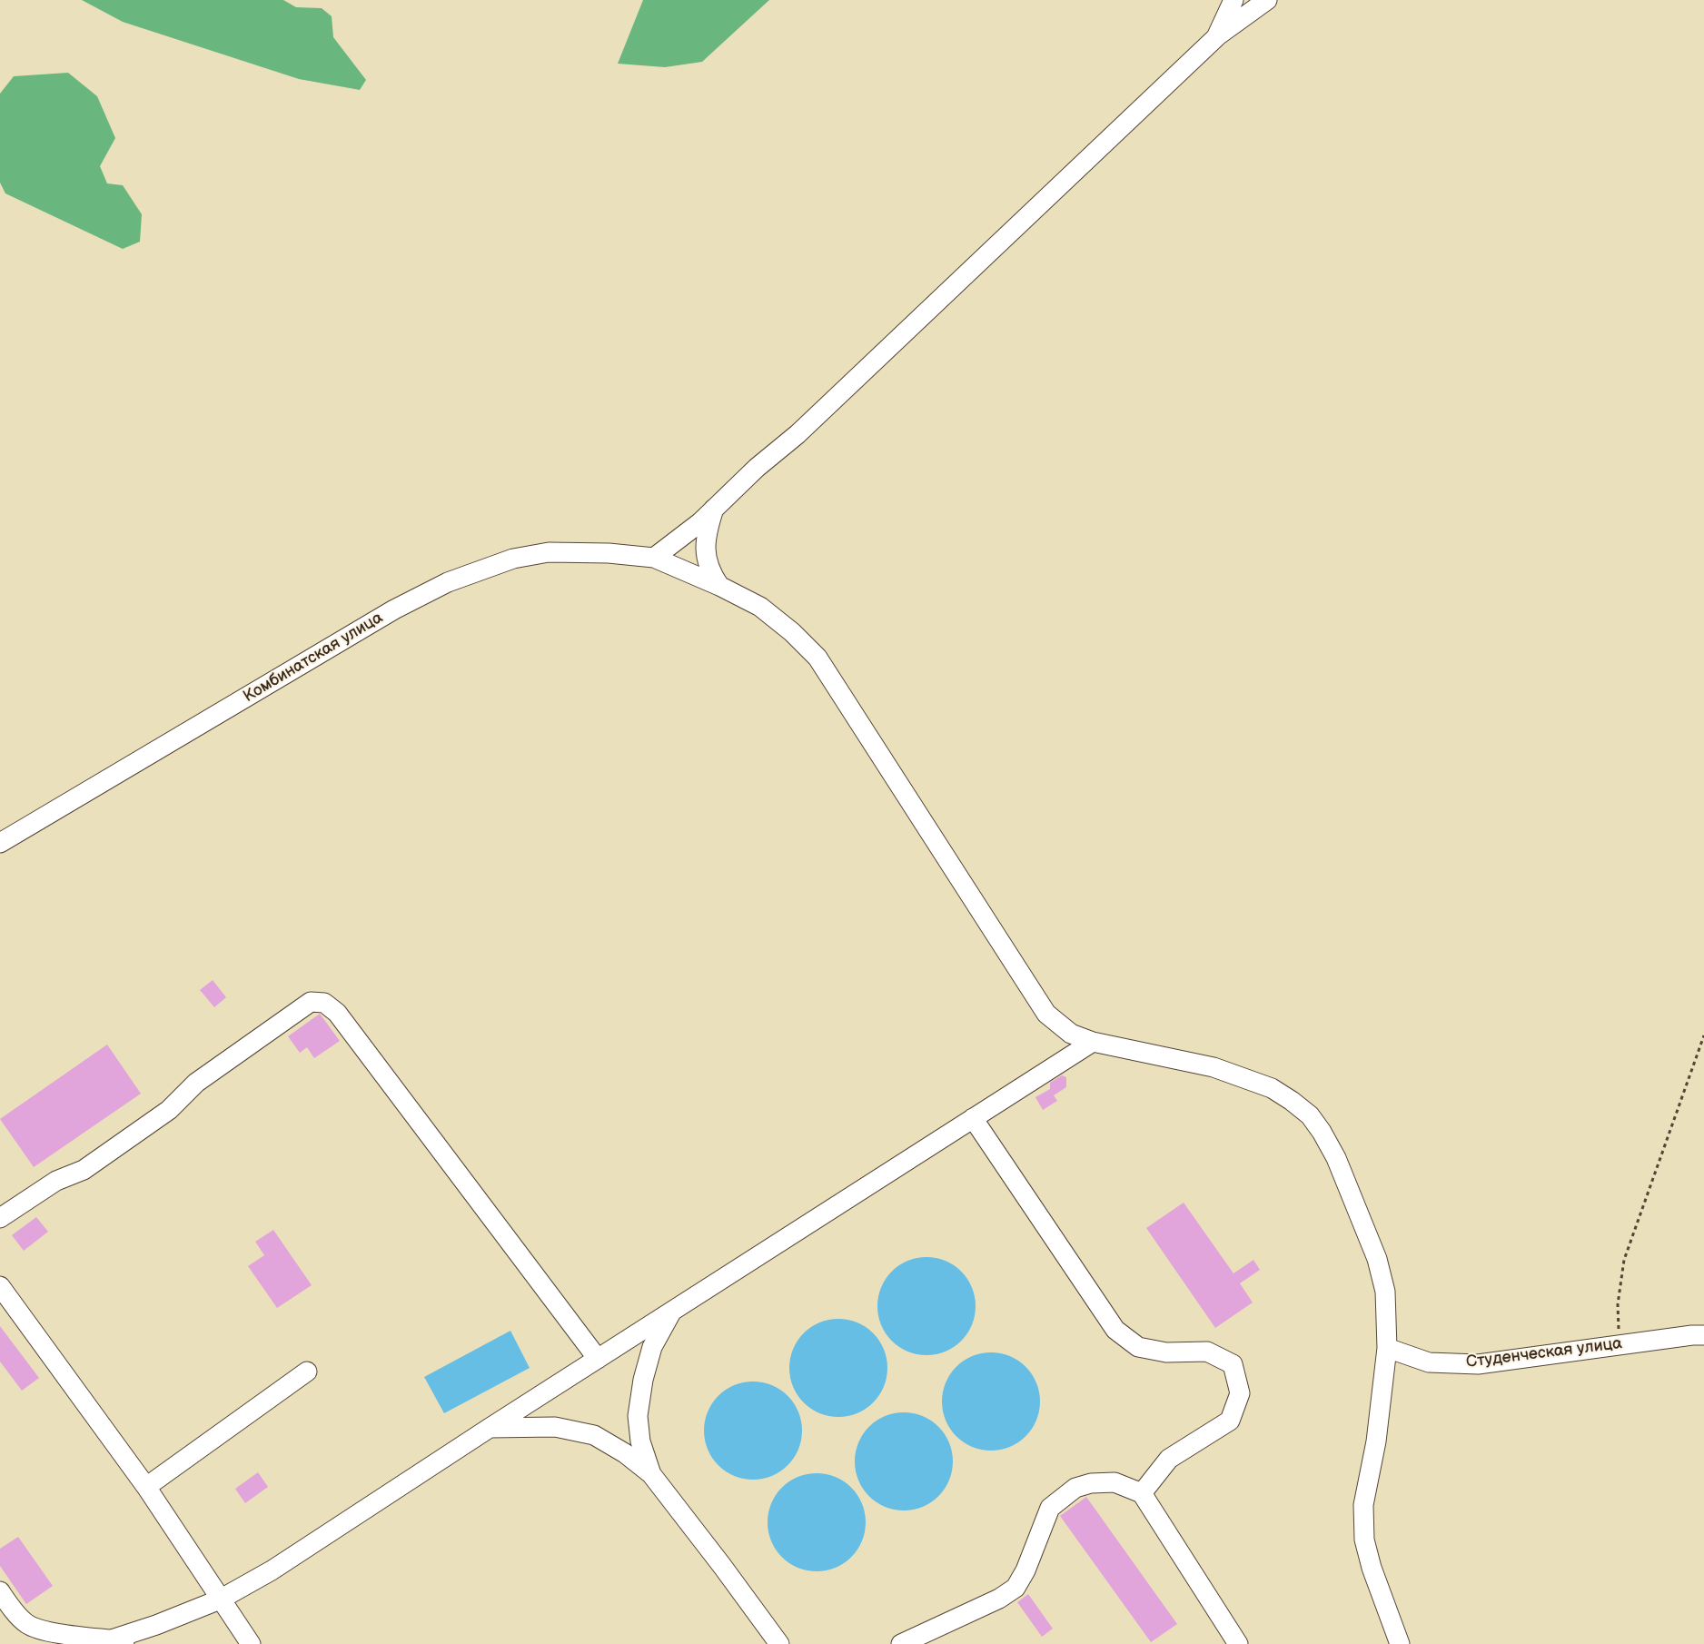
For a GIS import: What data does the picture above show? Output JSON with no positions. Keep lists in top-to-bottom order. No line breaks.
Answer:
{"streets":{"street":["Комбинатская улица","Студенческая улица"]},"crossings":[["Комбинатская улица","Студенческая улица"]]}
